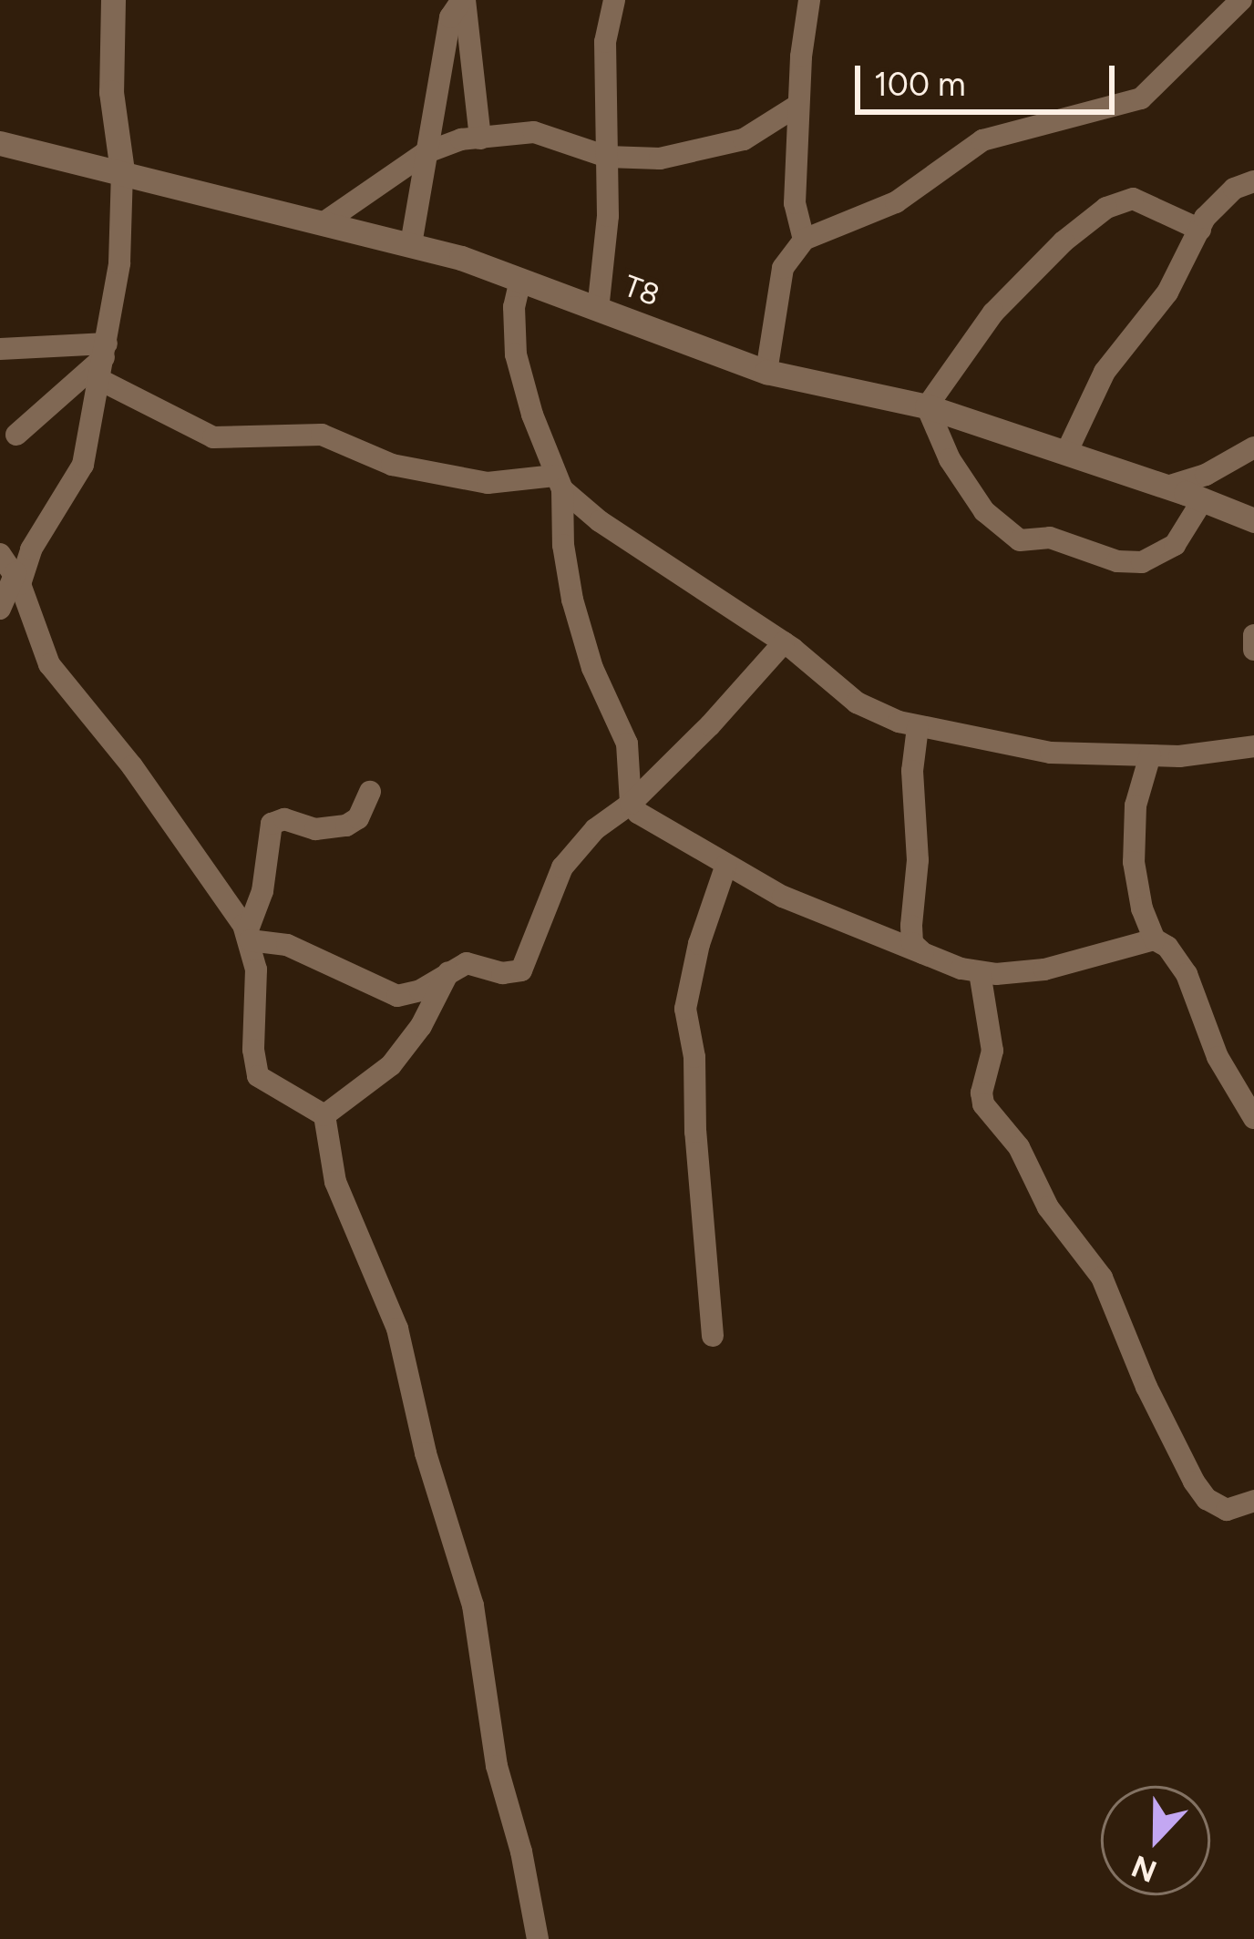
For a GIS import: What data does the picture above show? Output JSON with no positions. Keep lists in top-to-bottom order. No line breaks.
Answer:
{"streets":{"street":["T8"]},"scale_bar":"100 m","north":"bottom"}
